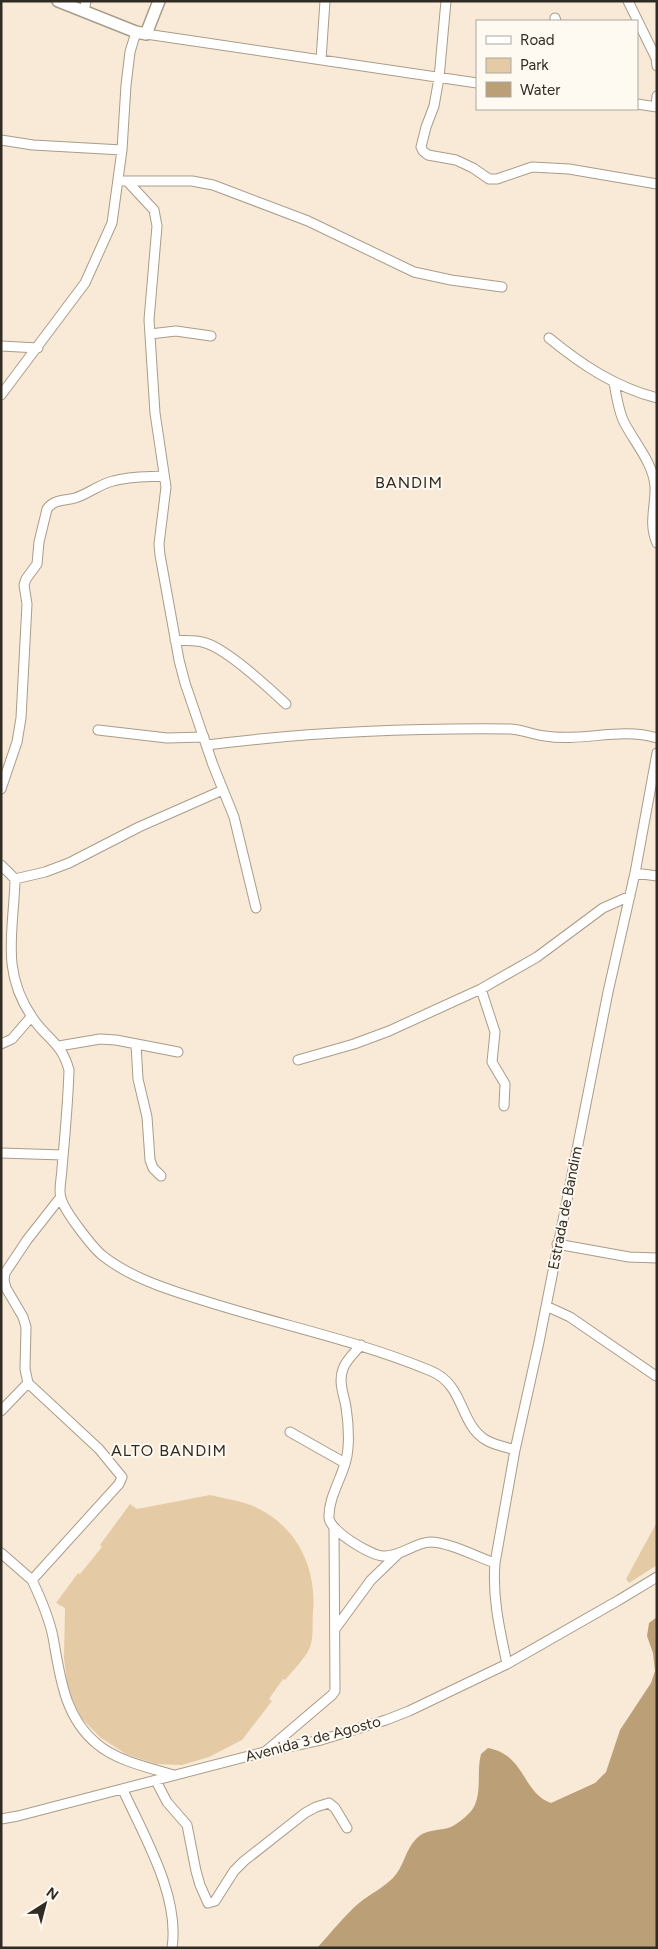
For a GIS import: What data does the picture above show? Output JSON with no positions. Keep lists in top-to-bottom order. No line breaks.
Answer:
{"streets":{"street":["Estrada de Bandim","Avenida 3 de Agosto"]},"crossings":[["Estrada de Bandim","Avenida 3 de Agosto"]],"districts":["BANDIM","ALTO BANDIM"],"legend":["Road","Park","Water"],"north":"top right"}
